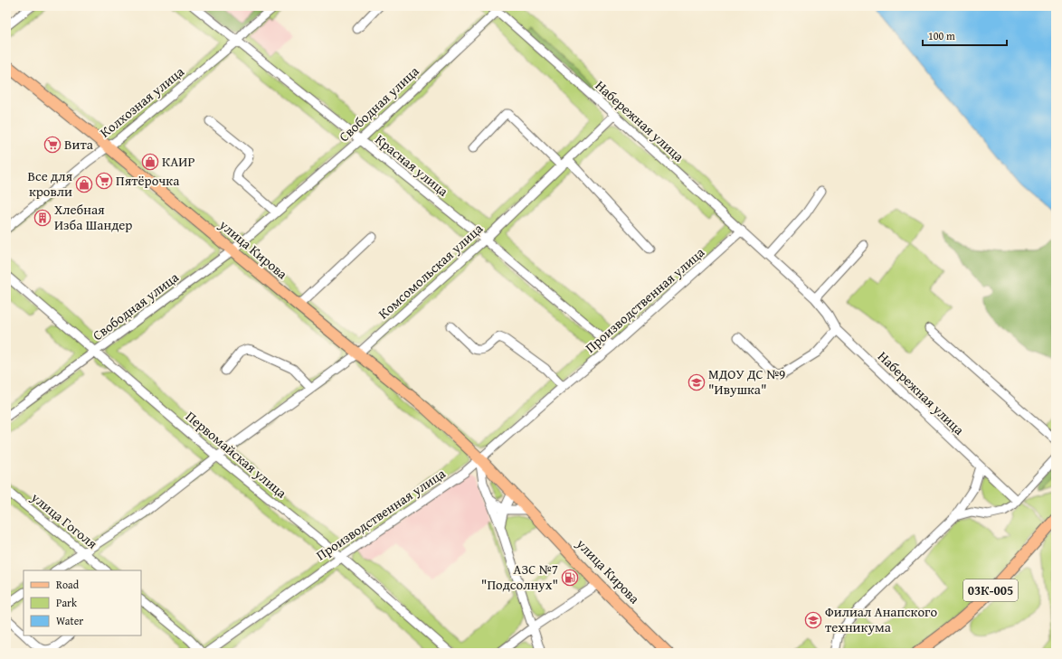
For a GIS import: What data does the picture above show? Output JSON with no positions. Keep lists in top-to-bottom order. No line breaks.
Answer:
{"streets":{"main road":["улица Кирова","03К-005"],"street":["Колхозная улица","Свободная улица","Набережная улица","Красная улица","Комсомольская улица","Производственная улица","Первомайская улица","улица Гоголя"]},"crossings":[["Колхозная улица","Красная улица"],["Колхозная улица","улица Кирова"],["Свободная улица","Набережная улица"],["Свободная улица","Красная улица"],["Свободная улица","улица Кирова"],["Свободная улица","Первомайская улица"],["Набережная улица","Комсомольская улица"],["Набережная улица","Производственная улица"],["Красная улица","Комсомольская улица"],["Красная улица","Производственная улица"],["улица Кирова","Комсомольская улица"],["улица Кирова","Производственная улица"],["Комсомольская улица","Первомайская улица"],["Комсомольская улица","улица Гоголя"],["Производственная улица","Первомайская улица"]],"places":{"supermarket":["Вита","Пятёрочка"],"shop":["КАИР","Все для кровли"],"building":["Хлебная Изба Шандер"],"school or university":["МДОУ ДС №9 \"Ивушка\"","Филиал Анапского техникума"],"fuel station":["АЗС №7 \"Подсолнух\""]},"legend":["Road","Park","Water"],"scale_bar":"100 m"}
